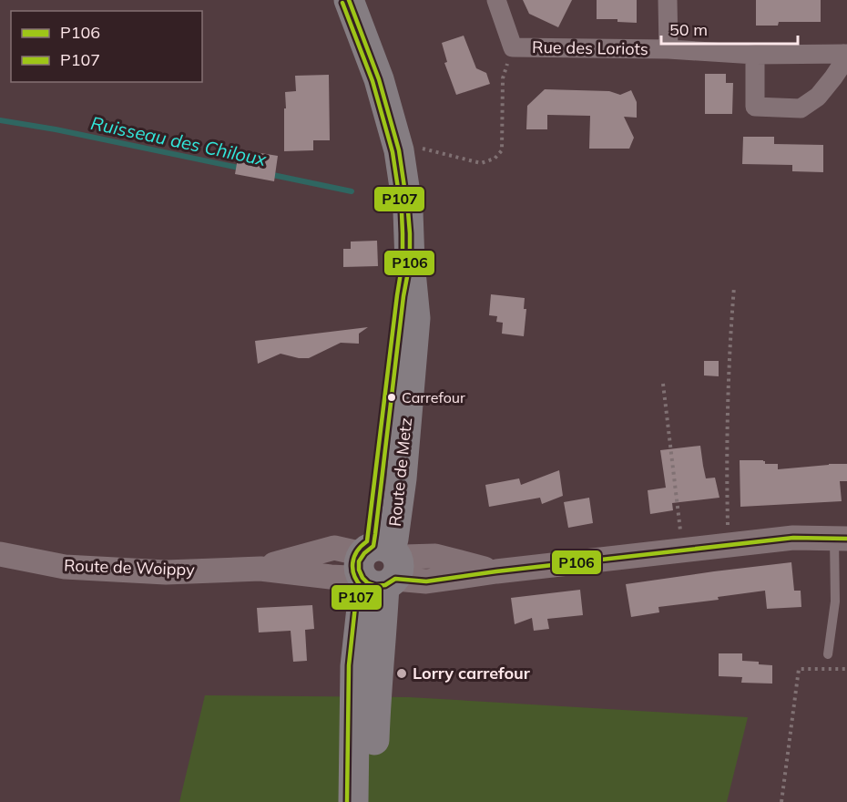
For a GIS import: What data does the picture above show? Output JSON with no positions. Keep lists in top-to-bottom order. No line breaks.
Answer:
{"streets":{"main road":["Route de Metz"],"street":["Rue des Loriots","Route de Woippy"]},"crossings":[["Route de Metz","Route de Woippy"]],"water":["Ruisseau des Chiloux"],"places":["Carrefour","Lorry carrefour"],"lines":["transit line P106","transit line P107"],"legend":["P106","P107"],"scale_bar":"50 m"}
